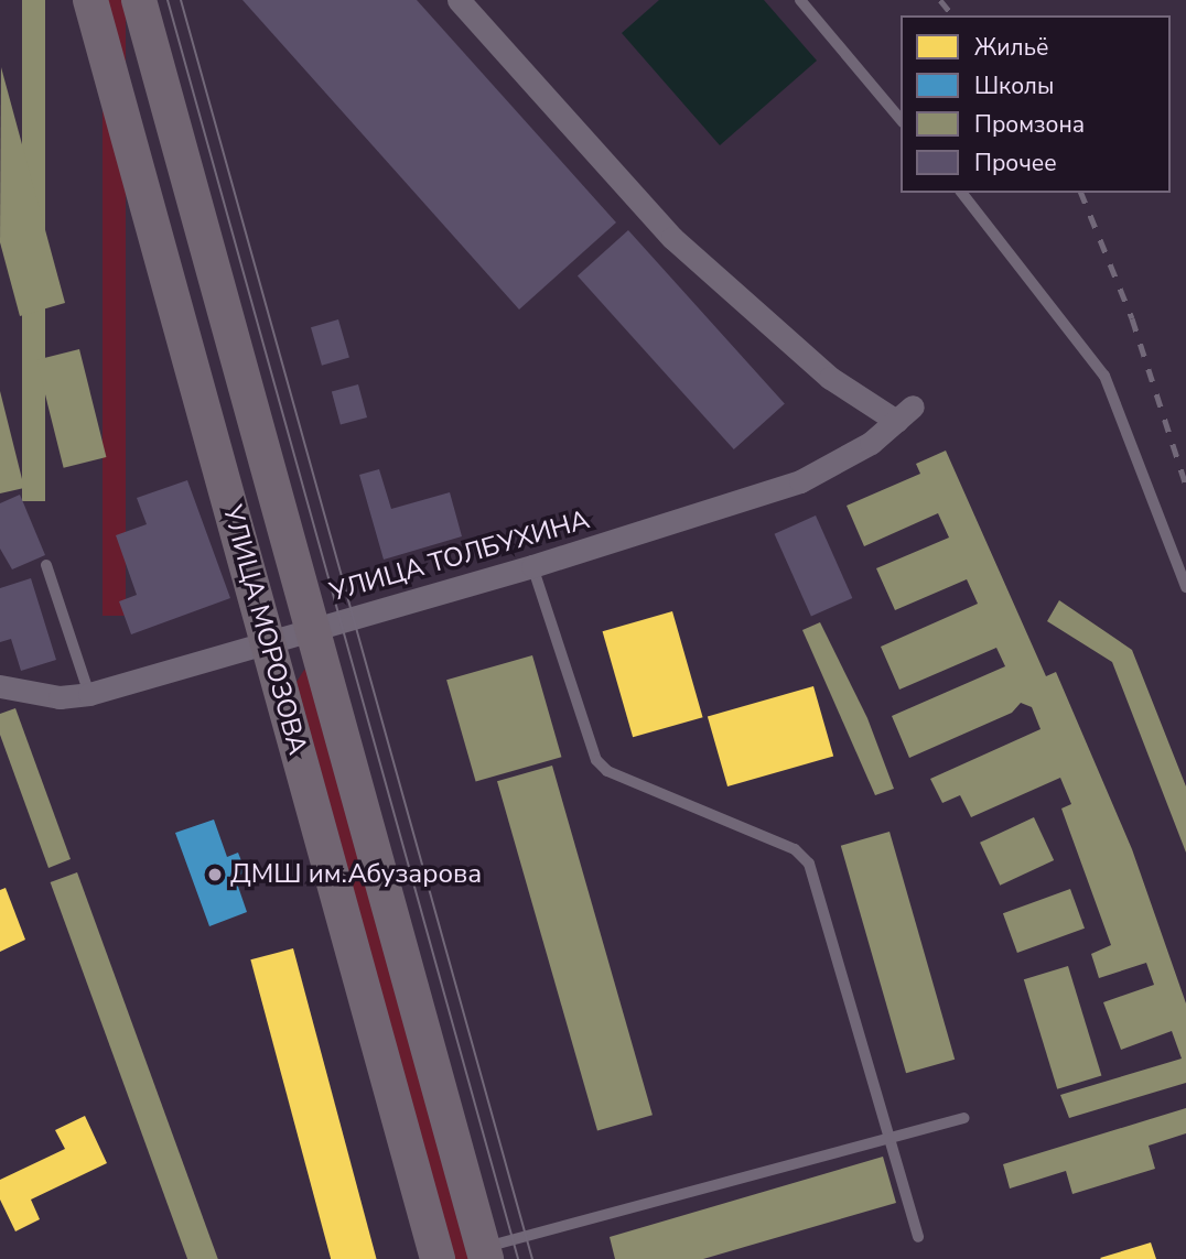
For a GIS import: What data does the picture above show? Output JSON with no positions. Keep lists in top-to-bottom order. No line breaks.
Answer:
{"streets":{"main road":["УЛИЦА МОРОЗОВА"],"street":["УЛИЦА ТОЛБУХИНА"]},"crossings":[["УЛИЦА ТОЛБУХИНА","УЛИЦА МОРОЗОВА"]],"places":["ДМШ им.Абузарова"],"legend":["Жильё","Школы","Промзона","Прочее"]}
